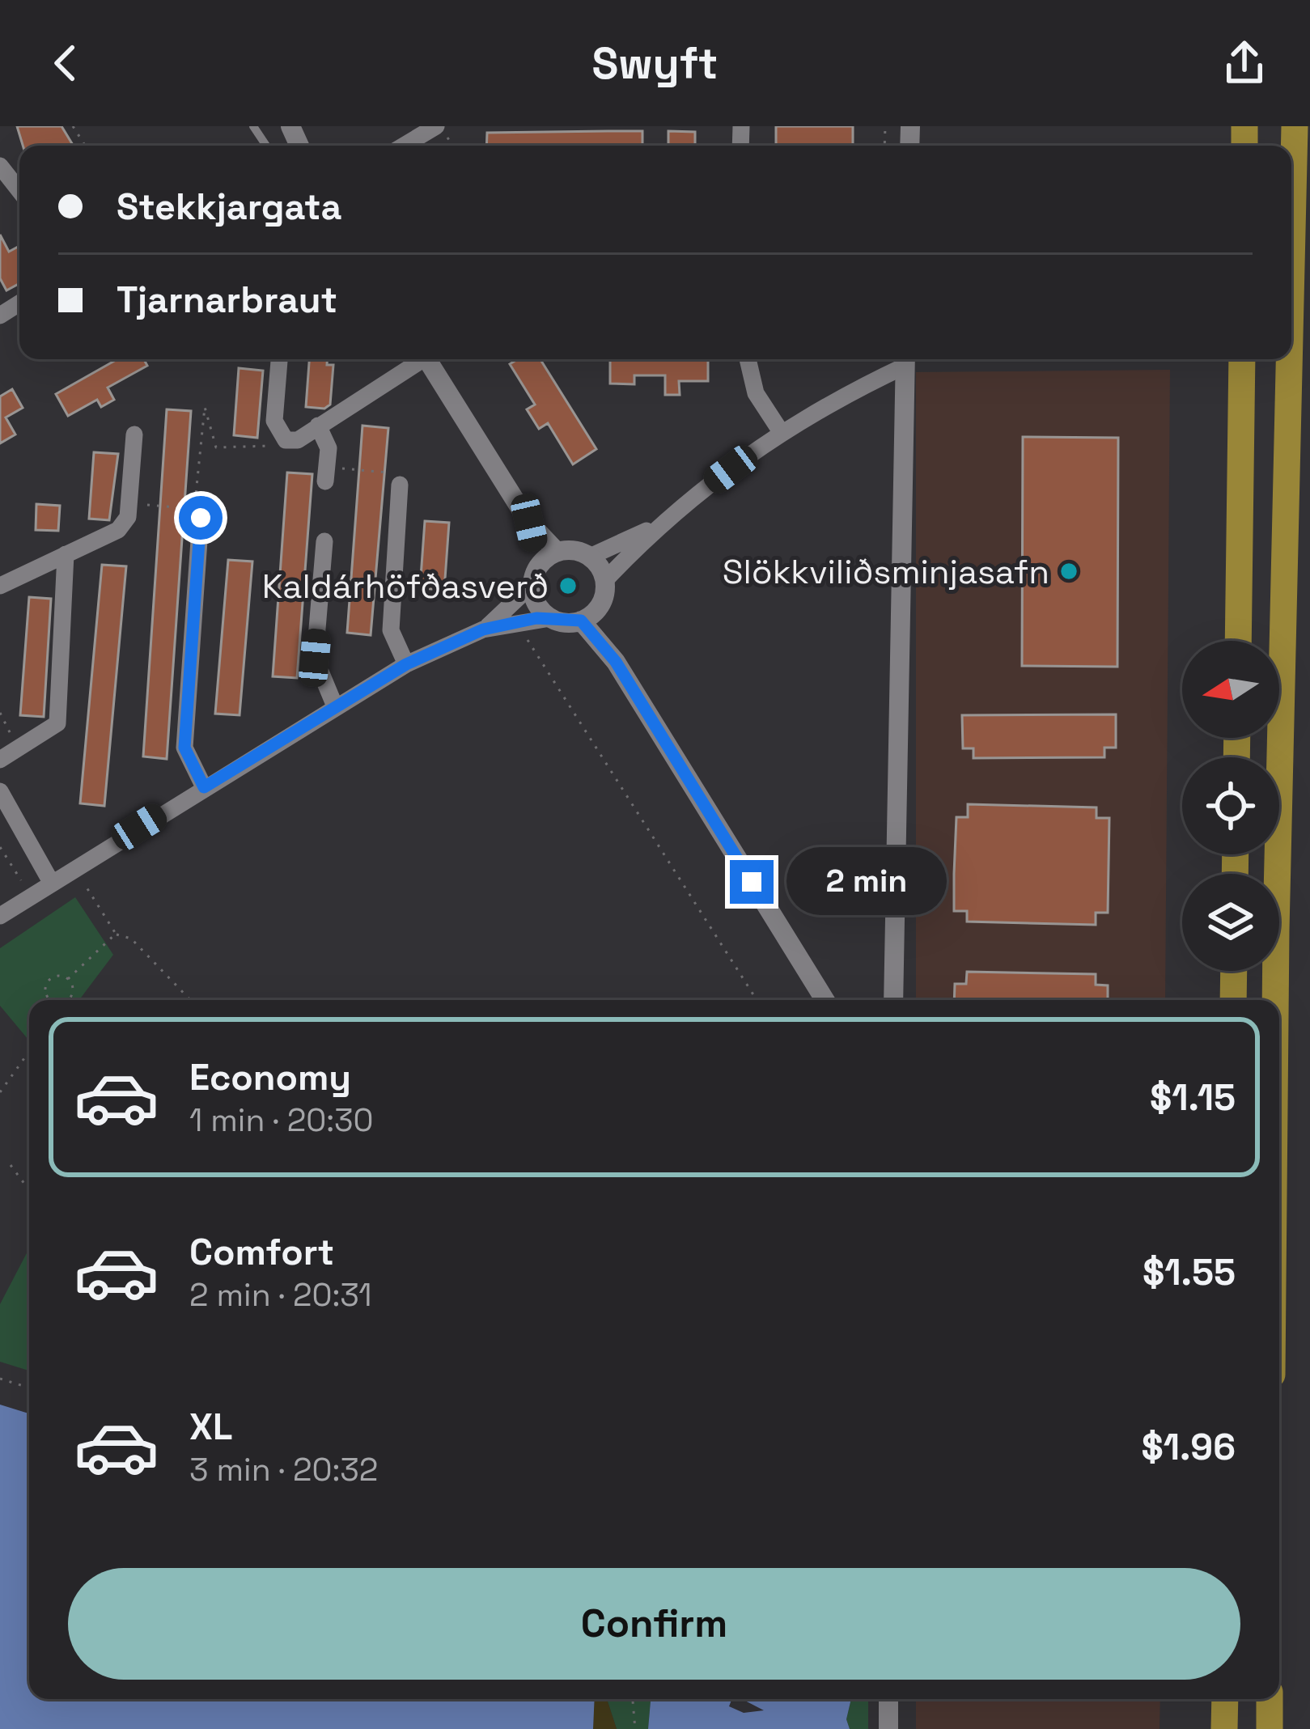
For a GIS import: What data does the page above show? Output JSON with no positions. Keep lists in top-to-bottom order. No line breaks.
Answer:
{"places":["Slökkviliðsminjasafn","Kaldárhöfðasverð"],"north":"left","page":{"header":"Swyft","banner":["Stekkjargata","Tjarnarbraut"],"bubble":"2 min","list":[{"name":"Economy","note":"1 min · 20:30","value":"$1.15"},{"name":"Comfort","note":"2 min · 20:31","value":"$1.55"},{"name":"XL","note":"3 min · 20:32","value":"$1.96"}],"buttons":"Confirm"}}
